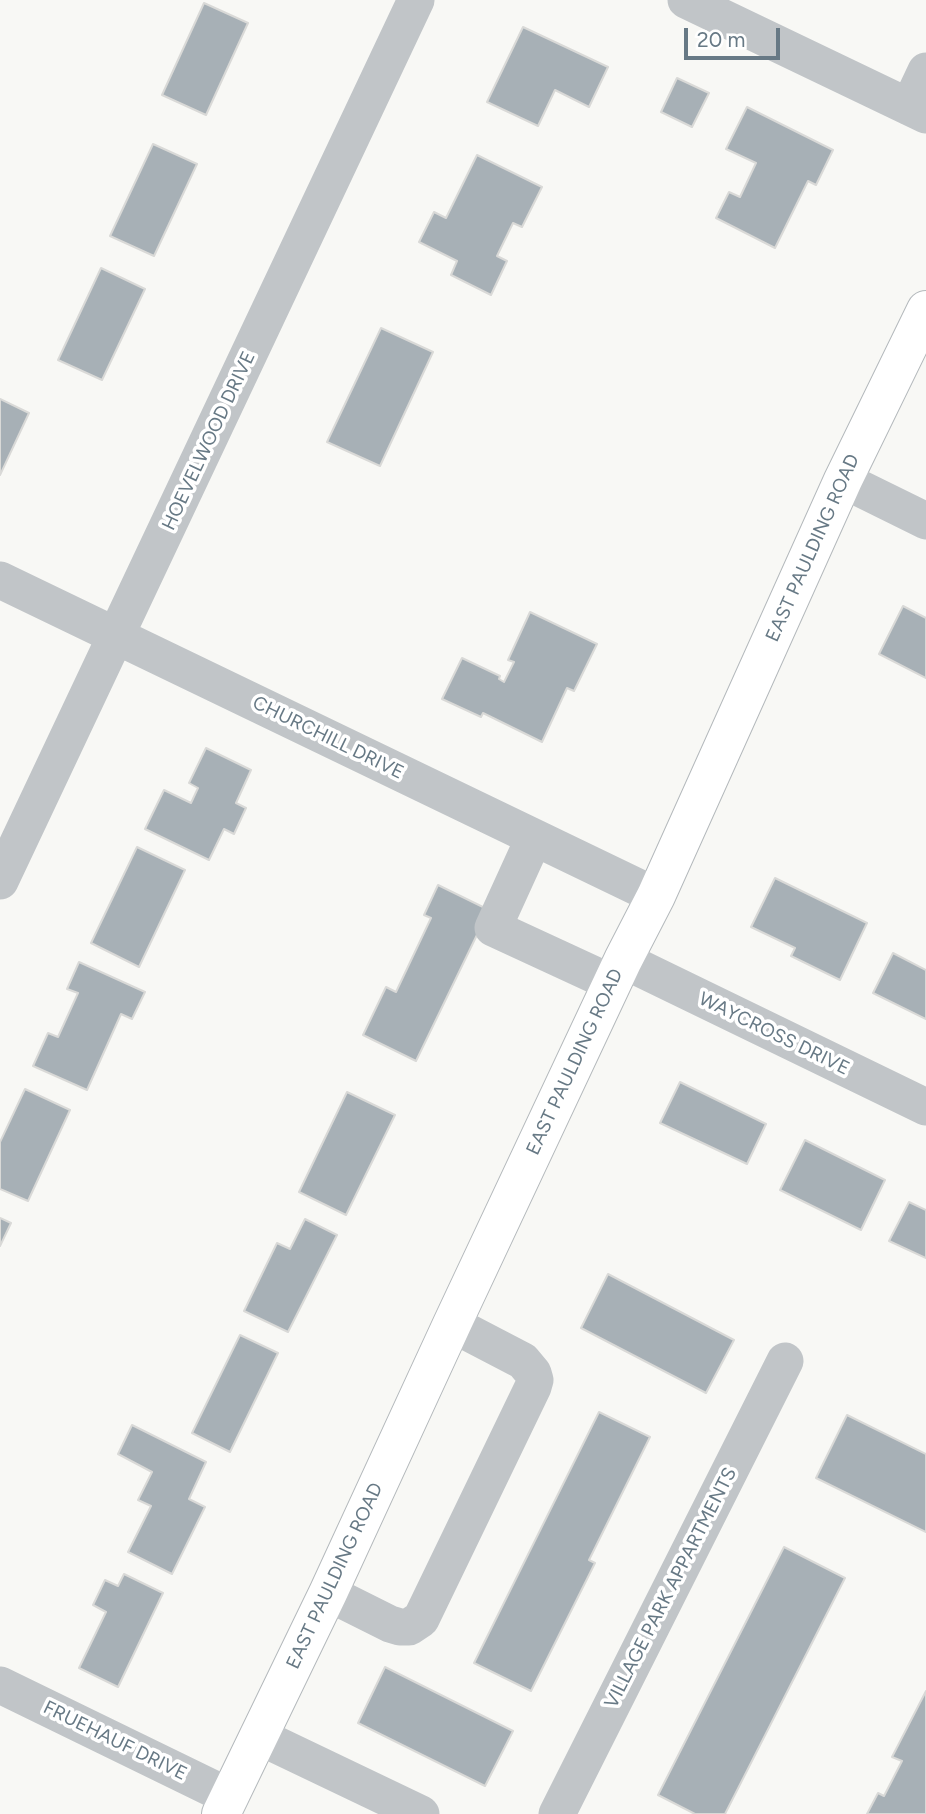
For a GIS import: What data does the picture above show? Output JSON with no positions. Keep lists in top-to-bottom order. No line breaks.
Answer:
{"streets":{"main road":["EAST PAULDING ROAD"],"street":["HOEVELWOOD DRIVE","CHURCHILL DRIVE","WAYCROSS DRIVE","VILLAGE PARK APPARTMENTS","FRUEHAUF DRIVE"]},"crossings":[["HOEVELWOOD DRIVE","CHURCHILL DRIVE"],["EAST PAULDING ROAD","CHURCHILL DRIVE"],["EAST PAULDING ROAD","WAYCROSS DRIVE"],["EAST PAULDING ROAD","FRUEHAUF DRIVE"],["CHURCHILL DRIVE","WAYCROSS DRIVE"]],"scale_bar":"20 m"}
